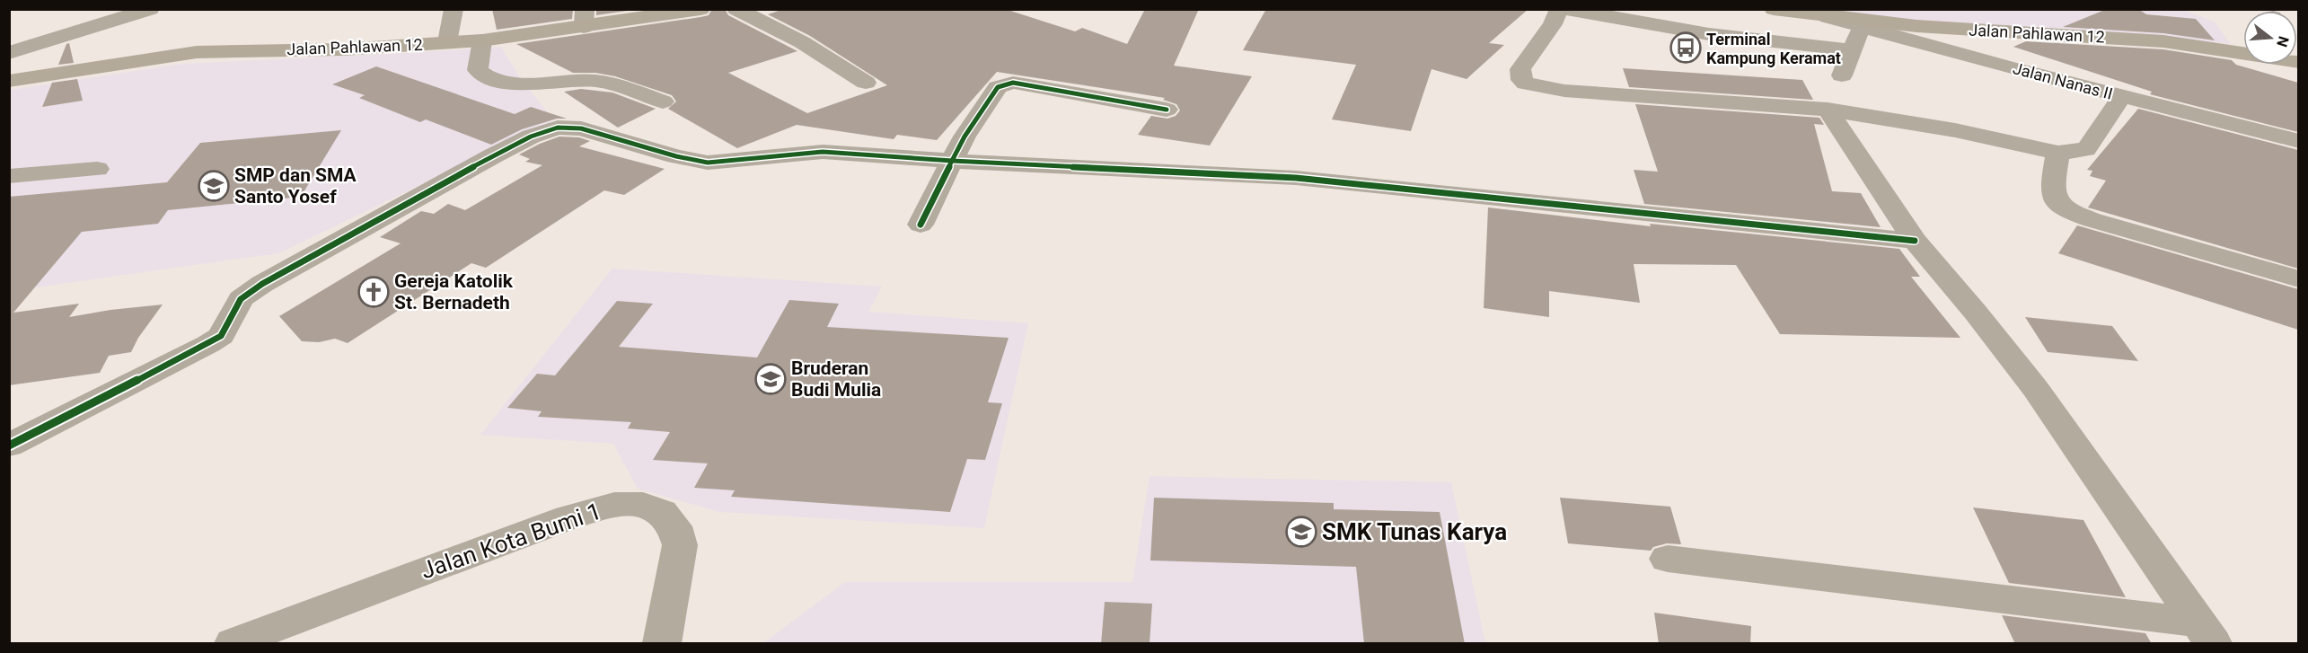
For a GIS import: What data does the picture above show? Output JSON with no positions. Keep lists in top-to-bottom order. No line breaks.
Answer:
{"streets":{"main road":["Jalan Pahlawan 12"],"street":["Jalan Nanas II","Jalan Kota Bumi 1"]},"crossings":[["Jalan Pahlawan 12","Jalan Nanas II"]],"places":{"bus stop":["Terminal Kampung Keramat"],"school or university":["SMP dan SMA Santo Yosef","Bruderan Budi Mulia","SMK Tunas Karya"],"church":["Gereja Katolik St. Bernadeth"]},"north":"right"}
